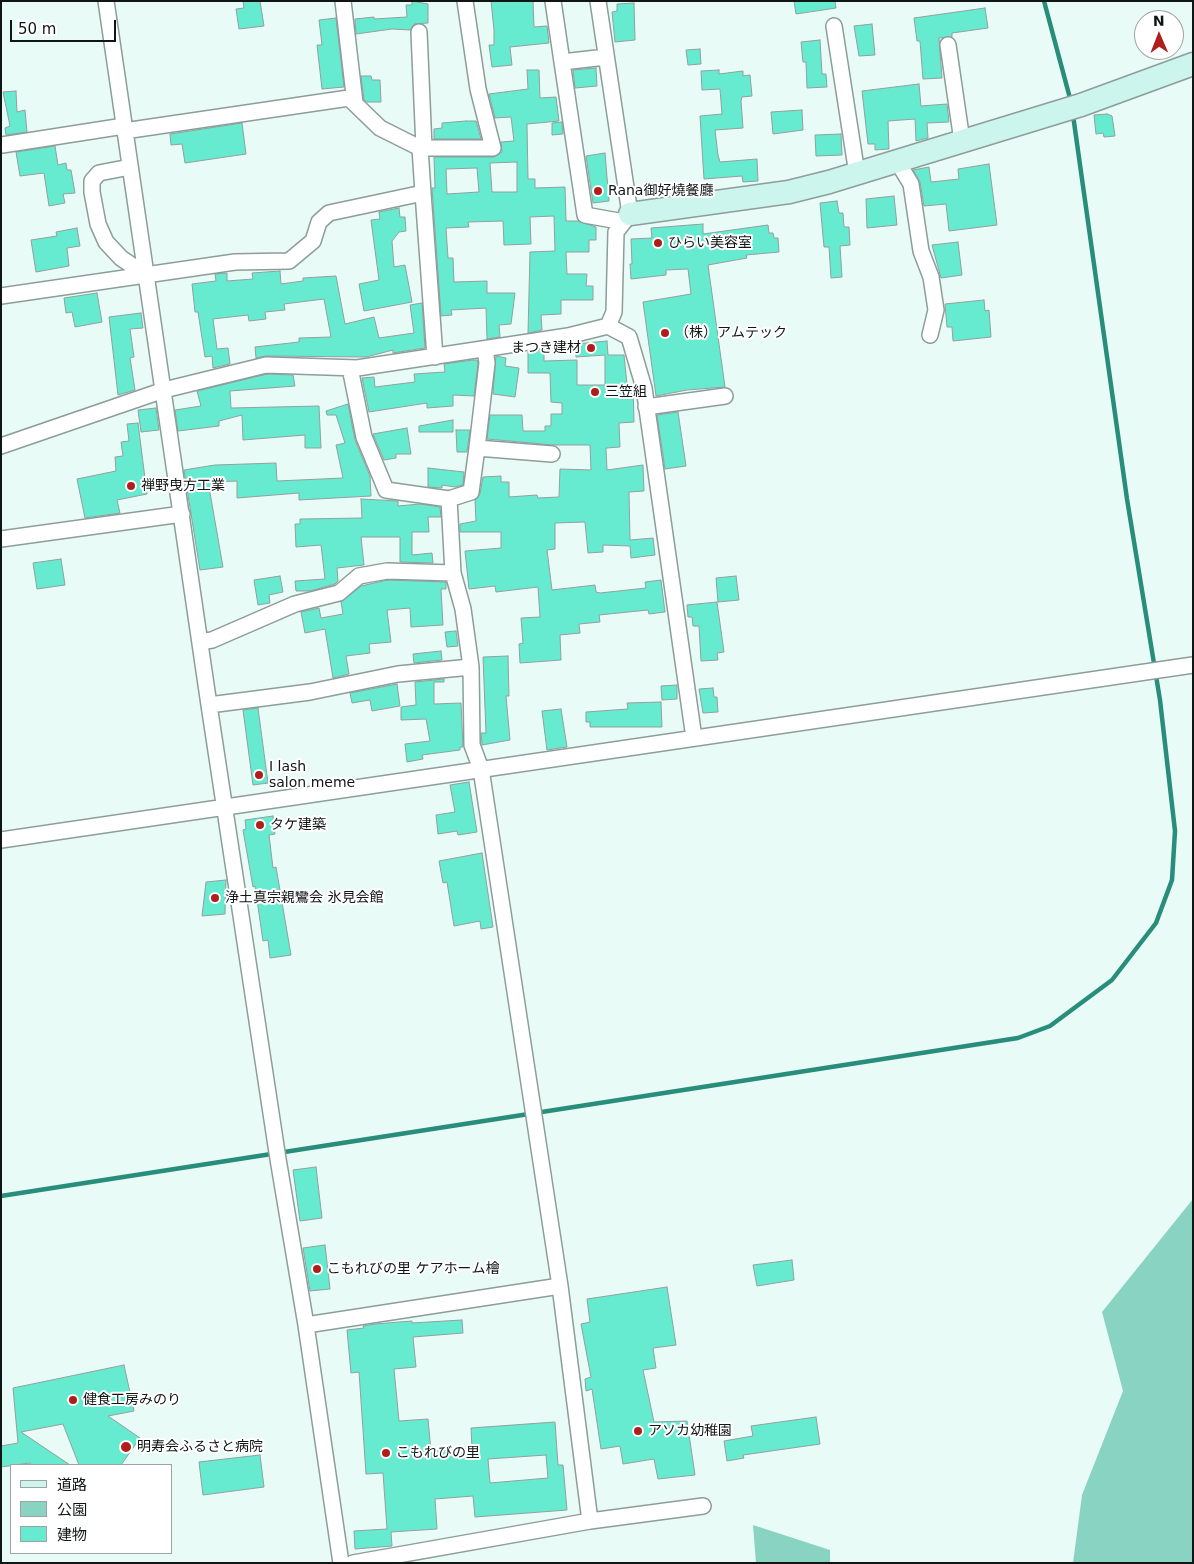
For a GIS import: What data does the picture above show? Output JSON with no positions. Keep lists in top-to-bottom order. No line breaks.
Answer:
{"places":["Rana御好燒餐廳","ひらい美容室","（株）アムテック","まつき建材","三笠組","禅野曳方工業","I lash salon meme","タケ建築","浄土真宗親鸞会 氷見会館","こもれびの里 ケアホーム檜","健食工房みのり","アソカ幼稚園","明寿会ふるさと病院","こもれびの里"],"legend":["道路","公園","建物"],"scale_bar":"50 m","north":"top"}
